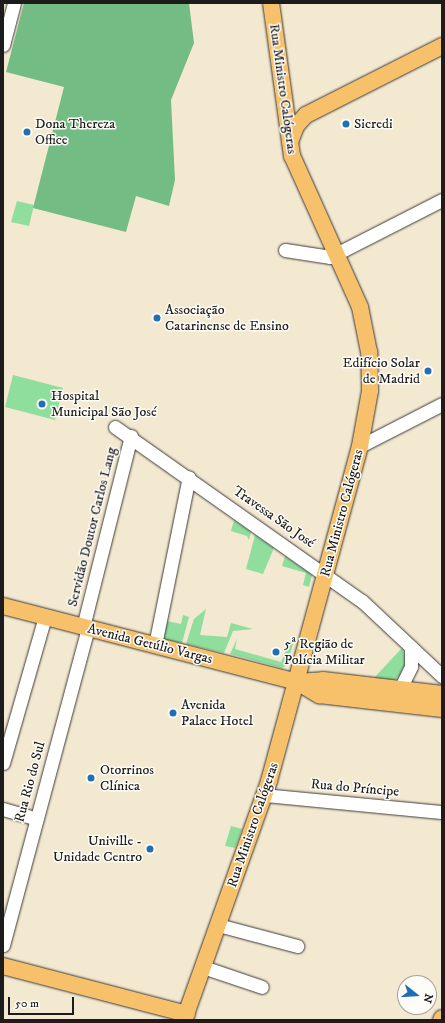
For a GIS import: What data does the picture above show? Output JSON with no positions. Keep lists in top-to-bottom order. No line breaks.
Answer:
{"streets":{"main road":["Rua Ministro Calógeras","Avenida Getúlio Vargas"],"street":["Travessa São José","Servidão Doutor Carlos Lang","Rua Rio do Sul","Rua do Príncipe"]},"crossings":[["Rua Ministro Calógeras","Travessa São José"],["Rua Ministro Calógeras","Avenida Getúlio Vargas"],["Rua Ministro Calógeras","Rua do Príncipe"],["Travessa São José","Servidão Doutor Carlos Lang"],["Servidão Doutor Carlos Lang","Avenida Getúlio Vargas"],["Servidão Doutor Carlos Lang","Rua Rio do Sul"],["Avenida Getúlio Vargas","Rua Rio do Sul"]],"places":["Sicredi","Dona Thereza Office","Associação Catarinense de Ensino","Edifício Solar de Madrid","Hospital Municipal São José","5ª Região de Polícia Militar","Avenida Palace Hotel","Otorrinos Clínica","Univille - Unidade Centro"],"scale_bar":"50 m","north":"right"}
